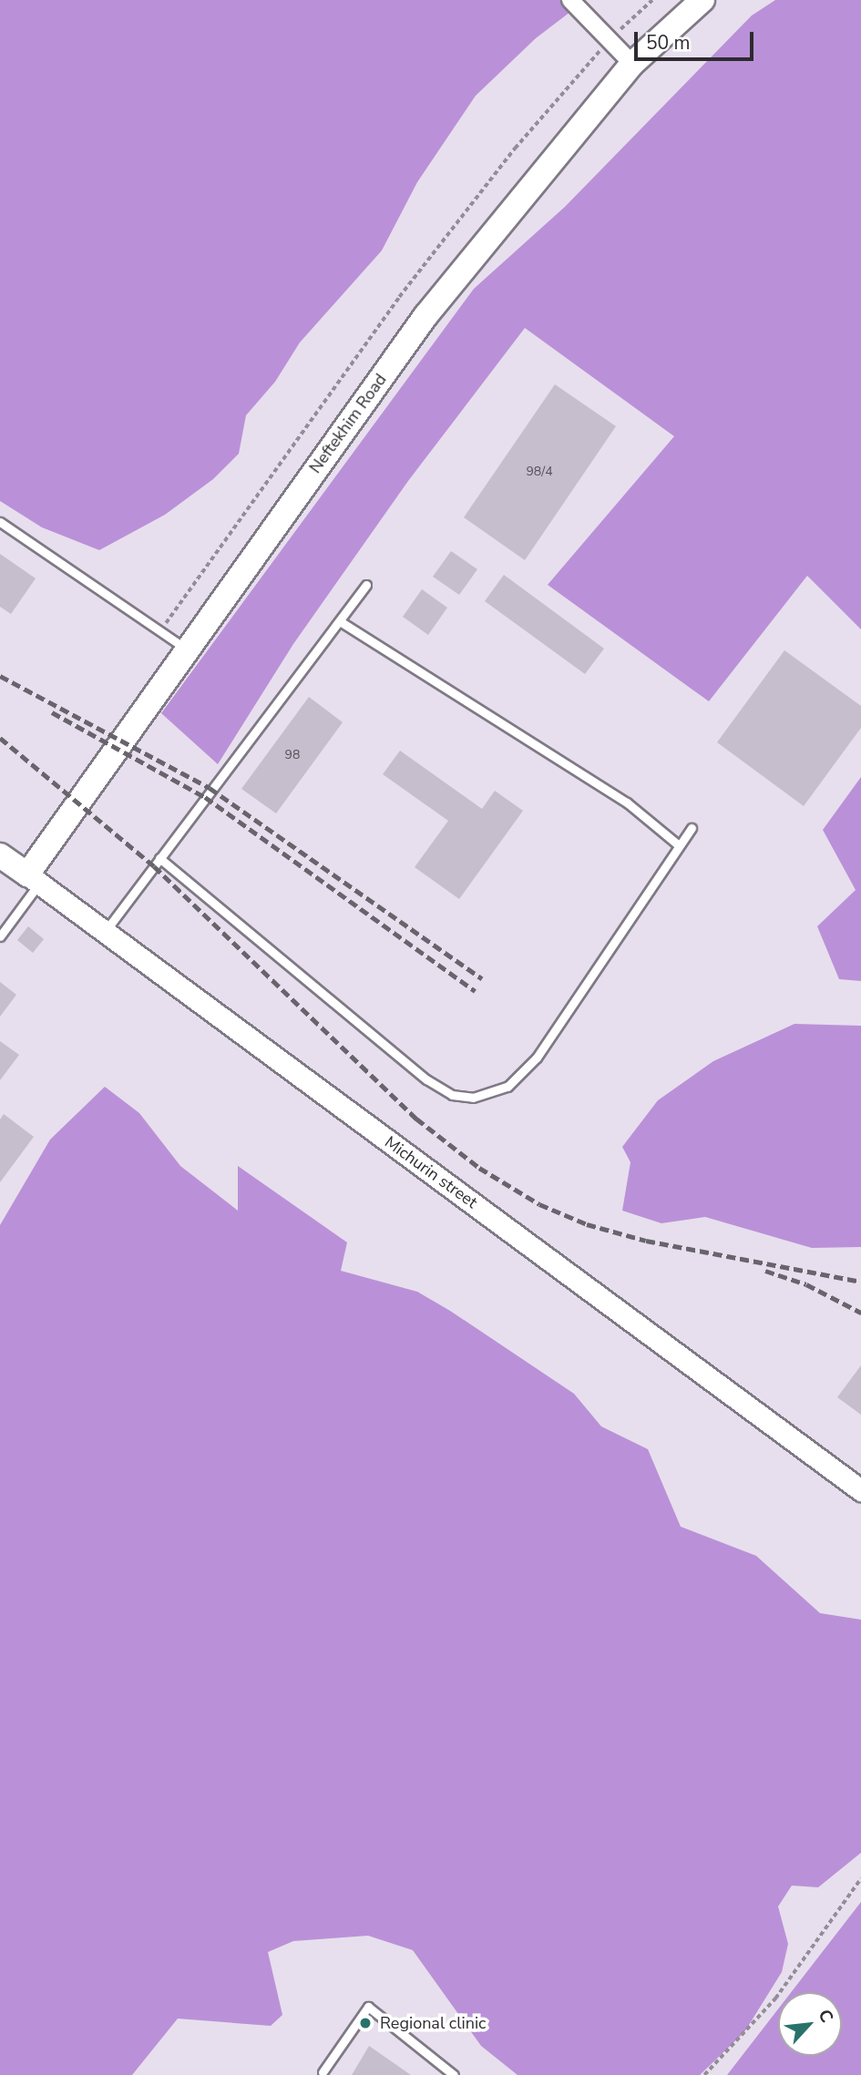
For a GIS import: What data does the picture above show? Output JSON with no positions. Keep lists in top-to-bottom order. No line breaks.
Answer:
{"streets":{"main road":["Neftekhim Road","Michurin street"]},"crossings":[["Neftekhim Road","Michurin street"]],"places":["Regional clinic"],"house_numbers":["98/4","98"],"scale_bar":"50 m","north":"top right"}
